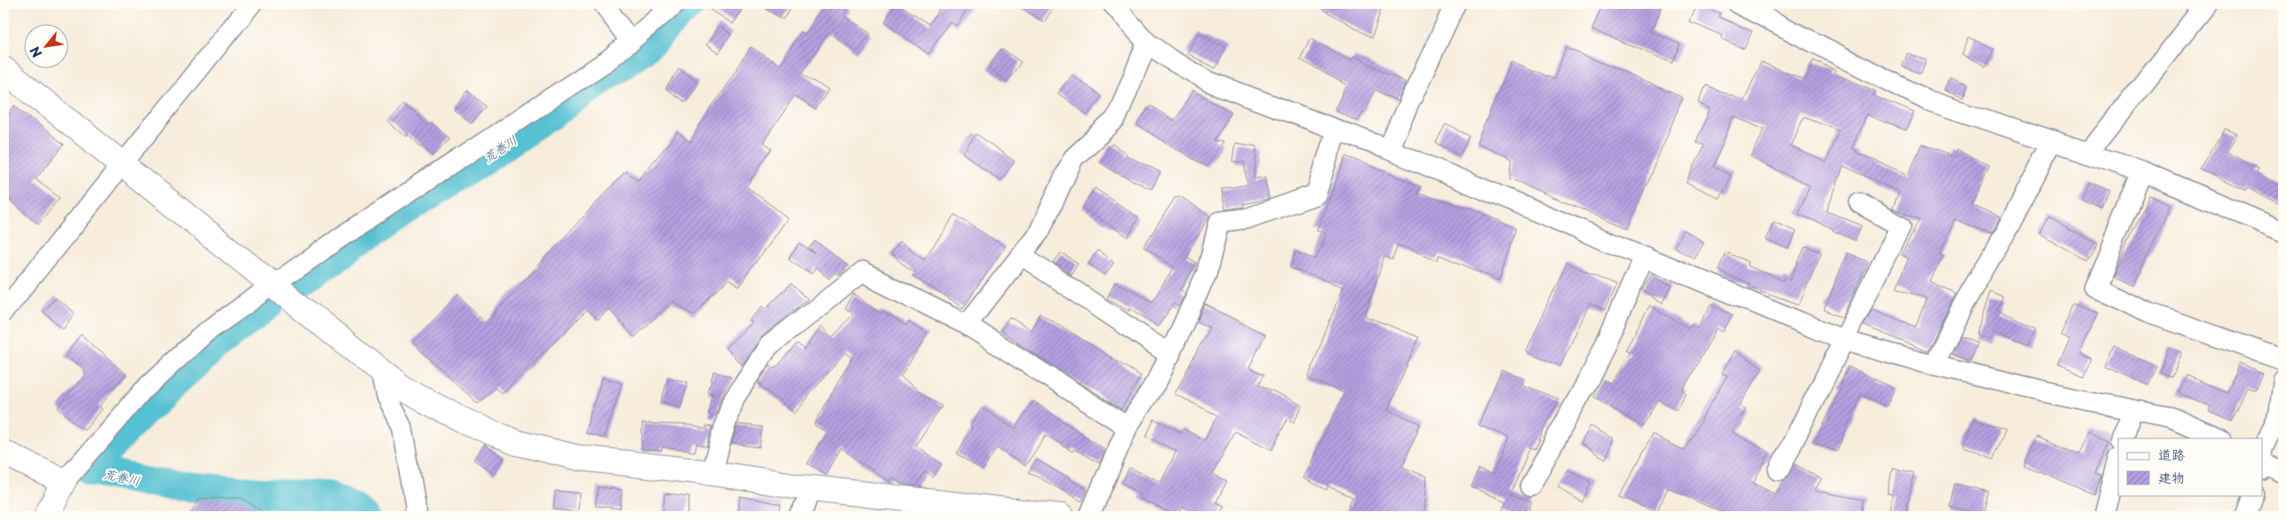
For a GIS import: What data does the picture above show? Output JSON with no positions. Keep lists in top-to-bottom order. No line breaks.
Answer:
{"water":["荒巻川"],"legend":["道路","建物"],"north":"bottom left"}
